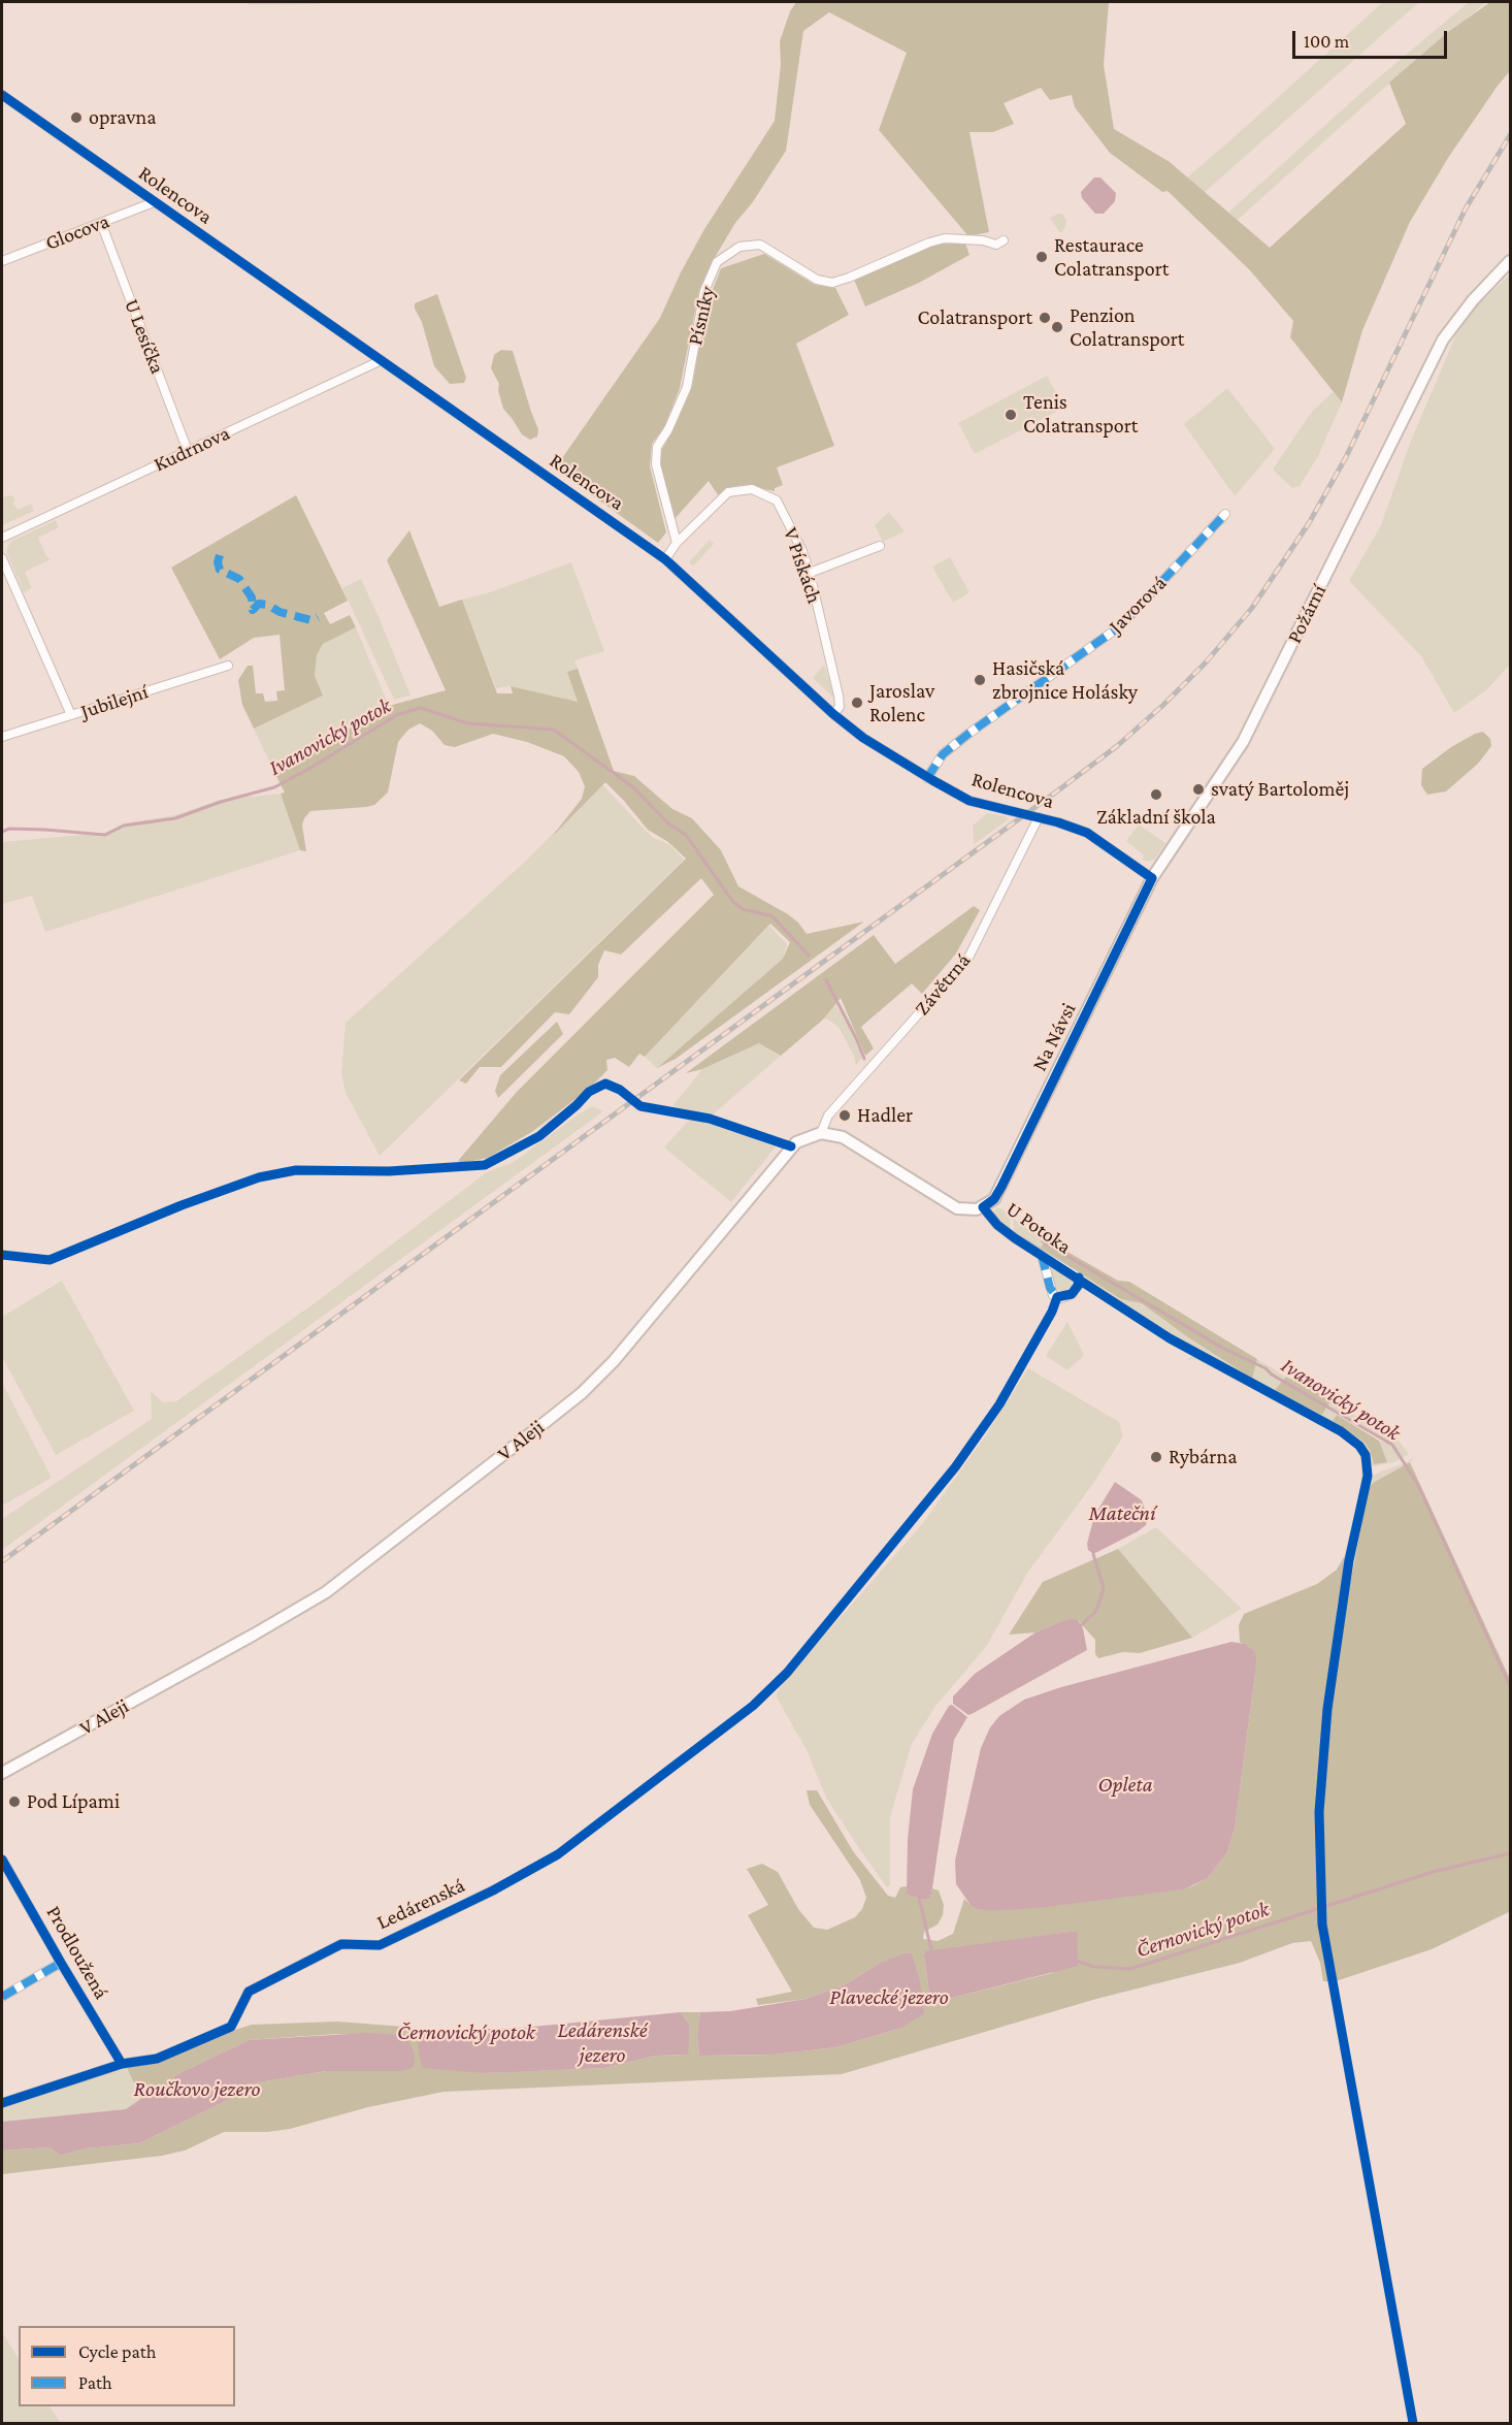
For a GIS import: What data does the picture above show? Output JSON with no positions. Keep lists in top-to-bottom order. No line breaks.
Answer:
{"streets":{"street":["Rolencova","Glocova","Písníky","U Lesíčka","Kudrnova","V Pískách","Javorová","Požární","Jubilejní","Závětrná","Na Návsi","U Potoka","V Aleji","Ledárenská","Prodloužená"]},"crossings":[["Rolencova","Glocova"],["Rolencova","Kudrnova"],["Rolencova","V Pískách"],["Rolencova","Javorová"],["Rolencova","Požární"],["Rolencova","Závětrná"],["Rolencova","Na Návsi"],["Glocova","U Lesíčka"],["Písníky","V Pískách"],["U Lesíčka","Kudrnova"],["Požární","Na Návsi"],["Závětrná","V Aleji"],["Na Návsi","U Potoka"],["Ledárenská","Prodloužená"]],"water":["Ivanovický potok","Mateční","Opleta","Černovický potok","Plavecké jezero","Ledárenské jezero","Roučkovo jezero"],"places":["opravna","Restaurace Colatransport","Colatransport","Penzion Colatransport","Tenis Colatransport","Hasičská zbrojnice Holásky","Jaroslav Rolenc","svatý Bartoloměj","Základní škola","Hadler","Rybárna","Pod Lípami"],"legend":["Cycle path","Path"],"scale_bar":"100 m"}
